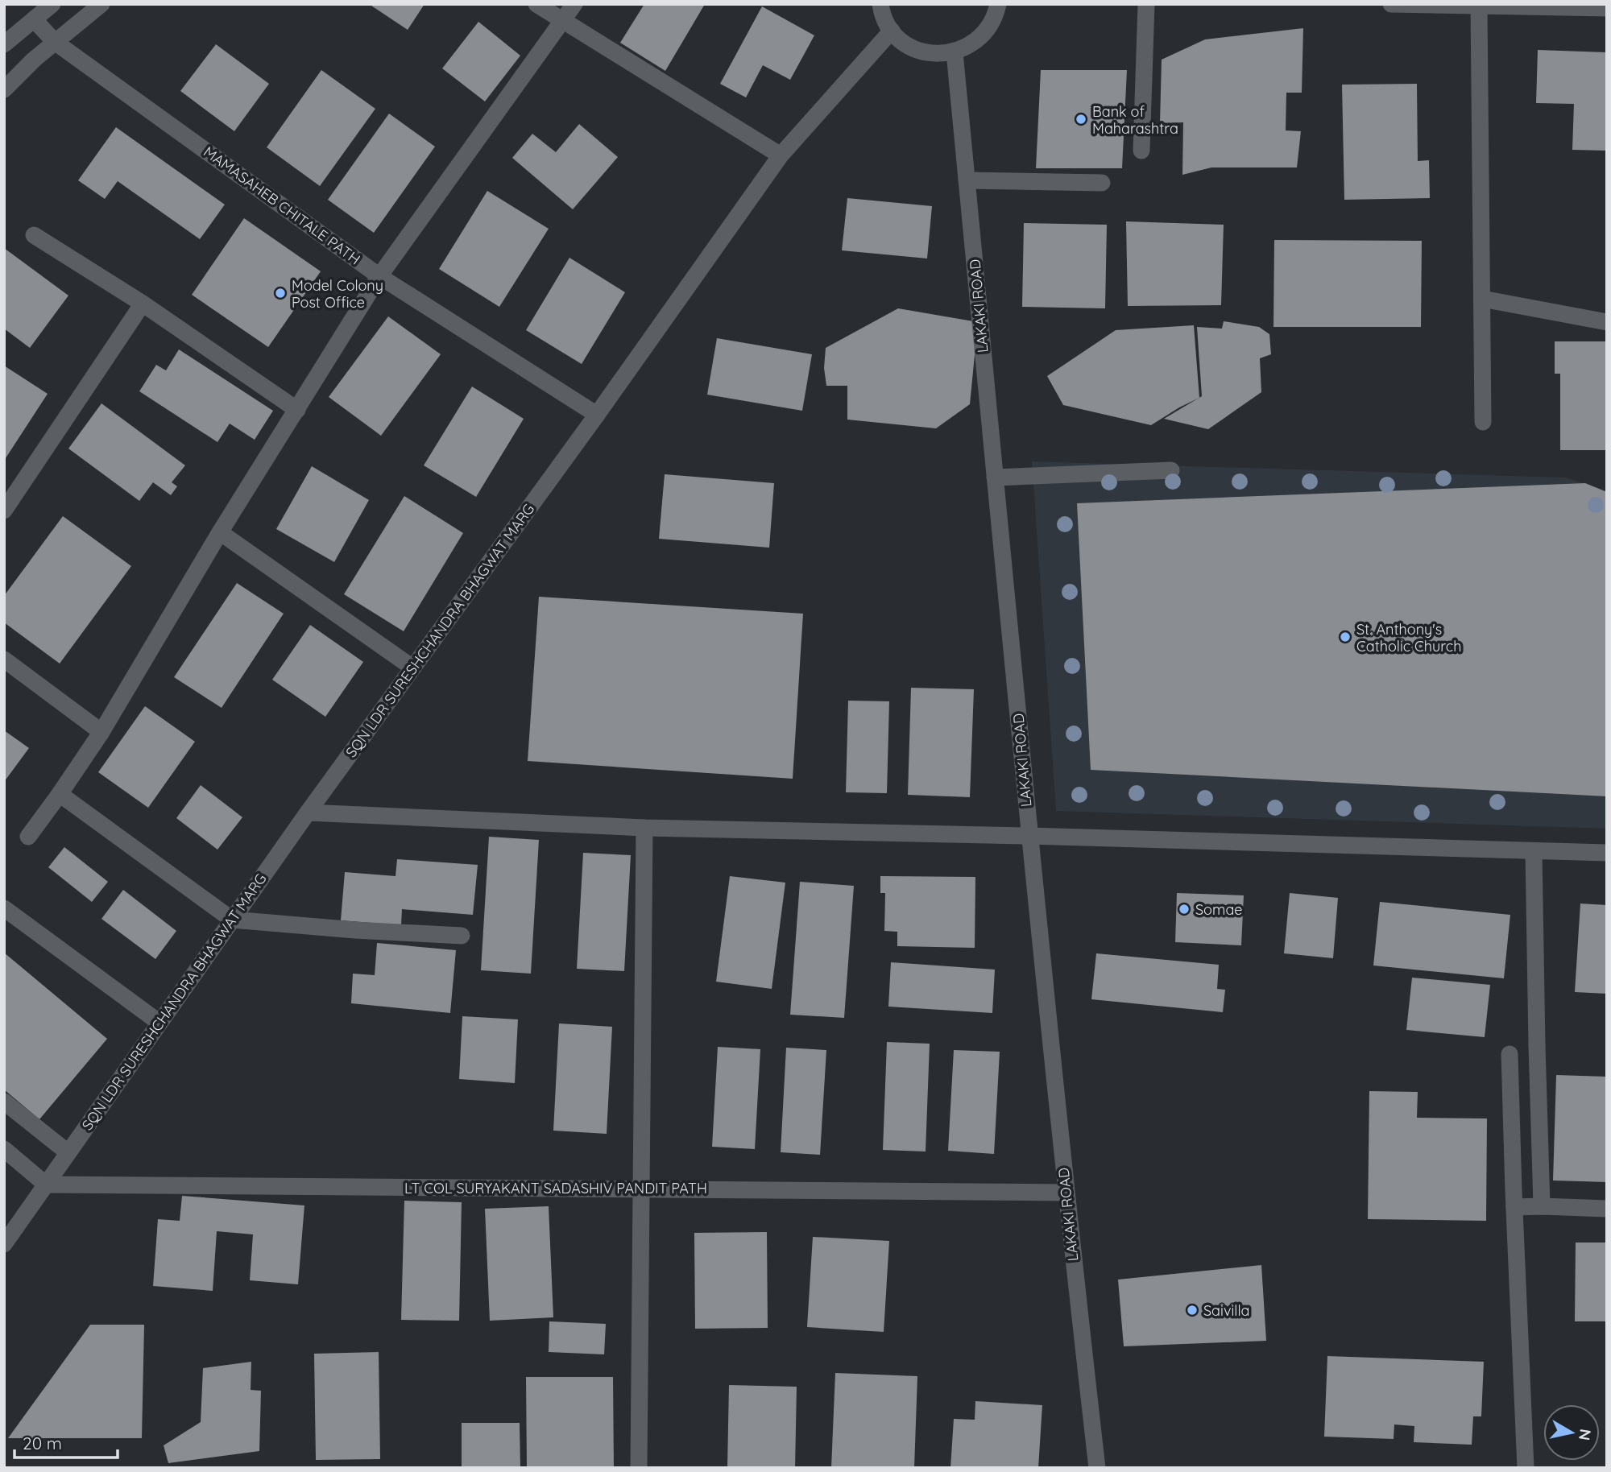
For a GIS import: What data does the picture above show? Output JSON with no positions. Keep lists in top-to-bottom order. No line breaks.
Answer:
{"streets":{"street":["MAMASAHEB CHITALE PATH","LAKAKI ROAD","SQN LDR SURESHCHANDRA BHAGWAT MARG","LT COL SURYAKANT SADASHIV PANDIT PATH"]},"crossings":[["MAMASAHEB CHITALE PATH","SQN LDR SURESHCHANDRA BHAGWAT MARG"],["LAKAKI ROAD","LT COL SURYAKANT SADASHIV PANDIT PATH"],["SQN LDR SURESHCHANDRA BHAGWAT MARG","LT COL SURYAKANT SADASHIV PANDIT PATH"]],"places":["Bank of Maharashtra","Model Colony Post Office","St. Anthony's Catholic Church","Somae","Saivilla"],"scale_bar":"20 m","north":"right"}
